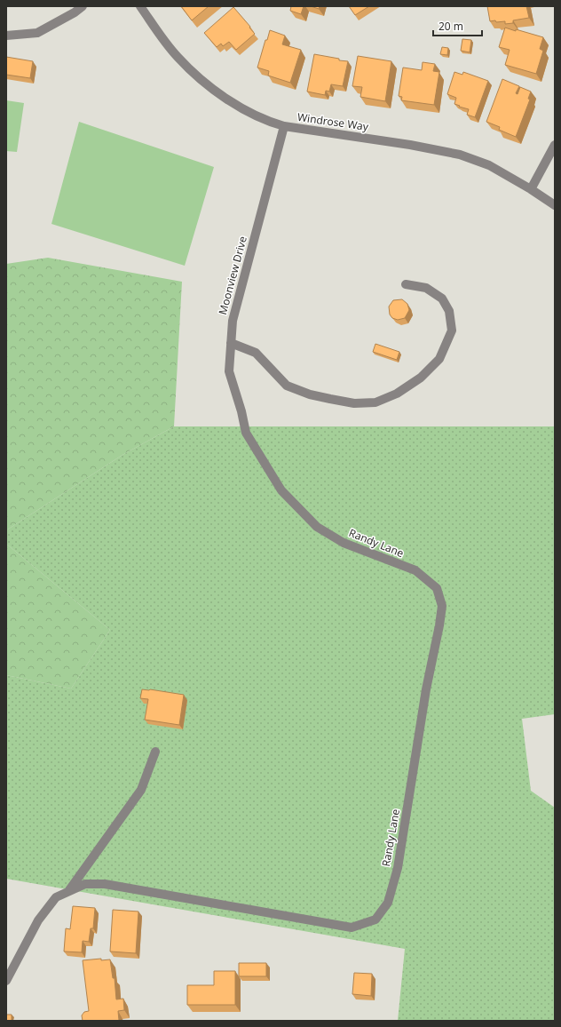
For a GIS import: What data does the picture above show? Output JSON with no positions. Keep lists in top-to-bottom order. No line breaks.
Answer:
{"streets":{"street":["Windrose Way","Moonview Drive","Randy Lane"]},"crossings":[["Windrose Way","Moonview Drive"],["Moonview Drive","Randy Lane"]],"scale_bar":"20 m"}
